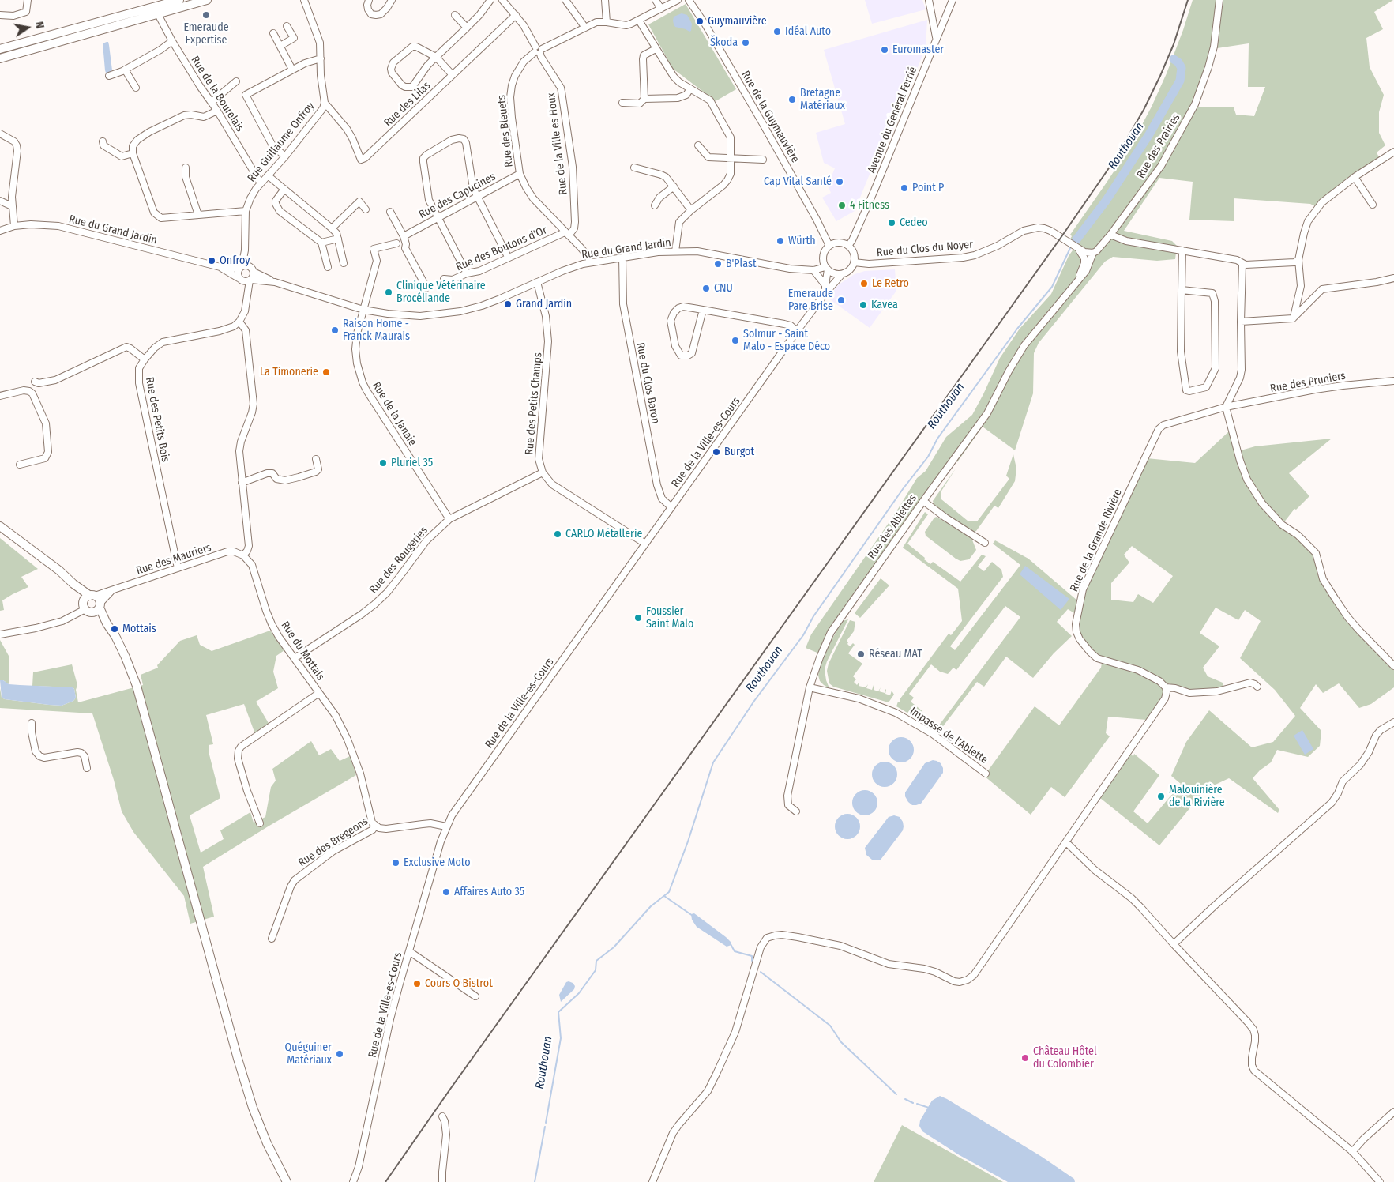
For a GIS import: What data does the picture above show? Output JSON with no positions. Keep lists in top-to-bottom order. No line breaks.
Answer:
{"streets":{"street":["Rue de la Bourelais","Rue des Lilas","Rue de la Guymauvière","Avenue du Général Ferrié","Rue des Bleuets","Rue Guillaume Onfroy","Rue de la Ville es Houx","Rue des Prairies","Rue des Capucines","Rue du Grand Jardin","Rue des Boutons d'Or","Rue du Clos du Noyer","Rue des Pruniers","Rue du Clos Baron","Rue des Petits Champs","Rue de la Janaie","Rue des Petits Bois","Rue de la Ville-es-Cours","Rue des Ablettes","Rue de la Grande Rivière","Rue des Mauriers","Rue des Rougeries","Rue du Mottais","Impasse de l'Ablette","Rue des Bregeons"]},"crossings":[["Rue de la Bourelais","Rue Guillaume Onfroy"],["Rue des Lilas","Rue Guillaume Onfroy"],["Rue des Lilas","Rue de la Ville es Houx"],["Rue de la Guymauvière","Avenue du Général Ferrié"],["Rue de la Guymauvière","Rue du Grand Jardin"],["Rue de la Guymauvière","Rue du Clos du Noyer"],["Rue de la Guymauvière","Rue de la Ville-es-Cours"],["Avenue du Général Ferrié","Rue du Grand Jardin"],["Avenue du Général Ferrié","Rue du Clos du Noyer"],["Avenue du Général Ferrié","Rue de la Ville-es-Cours"],["Rue des Bleuets","Rue de la Ville es Houx"],["Rue des Bleuets","Rue des Capucines"],["Rue des Bleuets","Rue du Grand Jardin"],["Rue des Bleuets","Rue des Boutons d'Or"],["Rue Guillaume Onfroy","Rue du Grand Jardin"],["Rue de la Ville es Houx","Rue des Boutons d'Or"],["Rue des Prairies","Rue des Ablettes"],["Rue du Grand Jardin","Rue du Clos du Noyer"],["Rue du Grand Jardin","Rue du Clos Baron"],["Rue du Grand Jardin","Rue des Petits Champs"],["Rue du Grand Jardin","Rue de la Janaie"],["Rue du Grand Jardin","Rue de la Ville-es-Cours"],["Rue du Clos du Noyer","Rue de la Ville-es-Cours"],["Rue du Clos du Noyer","Rue des Ablettes"],["Rue des Pruniers","Rue de la Grande Rivière"],["Rue du Clos Baron","Rue de la Ville-es-Cours"],["Rue des Petits Champs","Rue des Rougeries"],["Rue de la Janaie","Rue des Rougeries"],["Rue des Petits Bois","Rue des Mauriers"],["Rue de la Ville-es-Cours","Rue des Bregeons"],["Rue des Ablettes","Impasse de l'Ablette"],["Rue des Mauriers","Rue du Mottais"],["Rue des Rougeries","Rue du Mottais"],["Rue du Mottais","Rue des Bregeons"]],"water":["Routhouan"],"places":["Emeraude Expertise","Guymauvière","Idéal Auto","Škoda","Euromaster","Bretagne Matériaux","Cap Vital Santé","Point P","4 Fitness","Cedeo","Würth","Onfroy","B'Plast","Le Retro","CNU","Clinique Vétérinaire Brocéliande","Emeraude Pare Brise","Grand Jardin","Kavea","Raison Home - Franck Maurais","Solmur - Saint Malo - Espace Déco","La Timonerie","Burgot","Pluriel 35","CARLO Métallerie","Foussier Saint Malo","Mottais","Réseau MAT","Malouinière de la Rivière","Exclusive Moto","Affaires Auto 35","Cours O Bistrot","Quéguiner Matériaux","Château Hôtel du Colombier"],"north":"right"}
